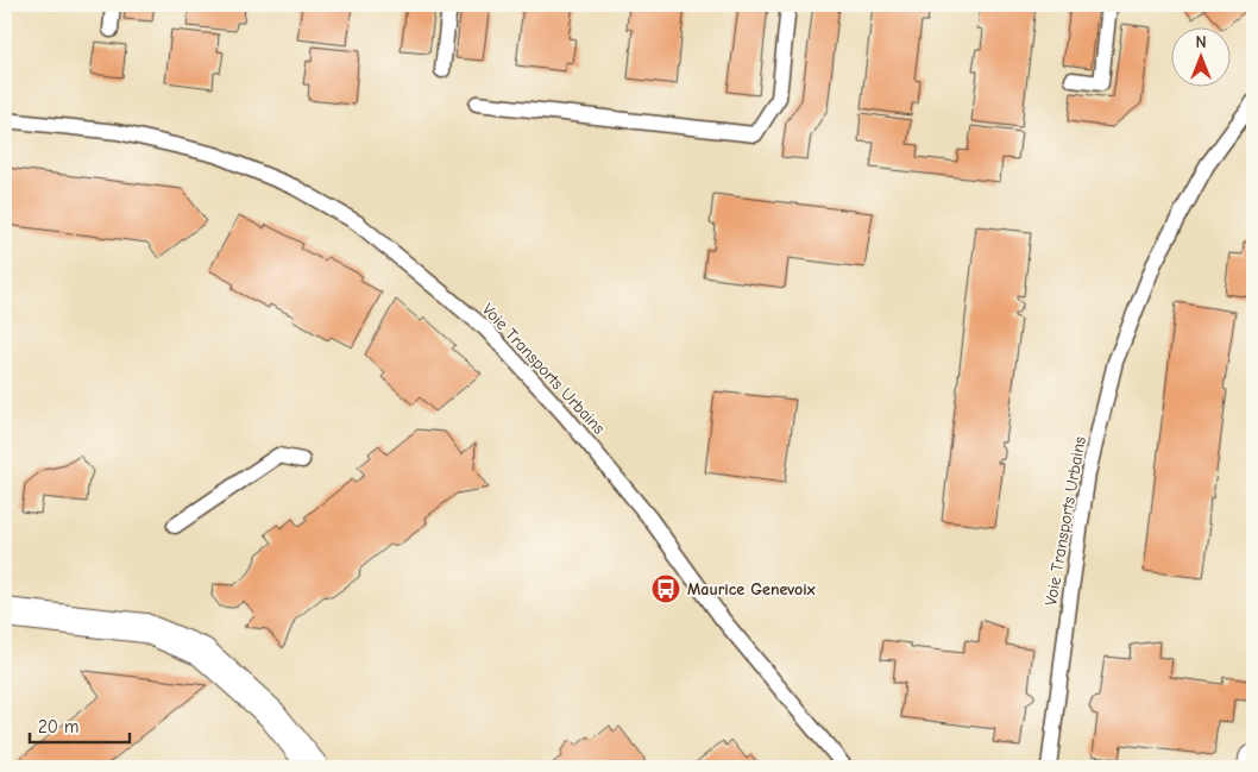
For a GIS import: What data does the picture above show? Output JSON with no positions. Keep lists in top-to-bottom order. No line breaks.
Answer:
{"streets":{"lane":["Voie Transports Urbains"]},"places":{"bus stop":["Maurice Genevoix"]},"scale_bar":"20 m","north":"top"}
